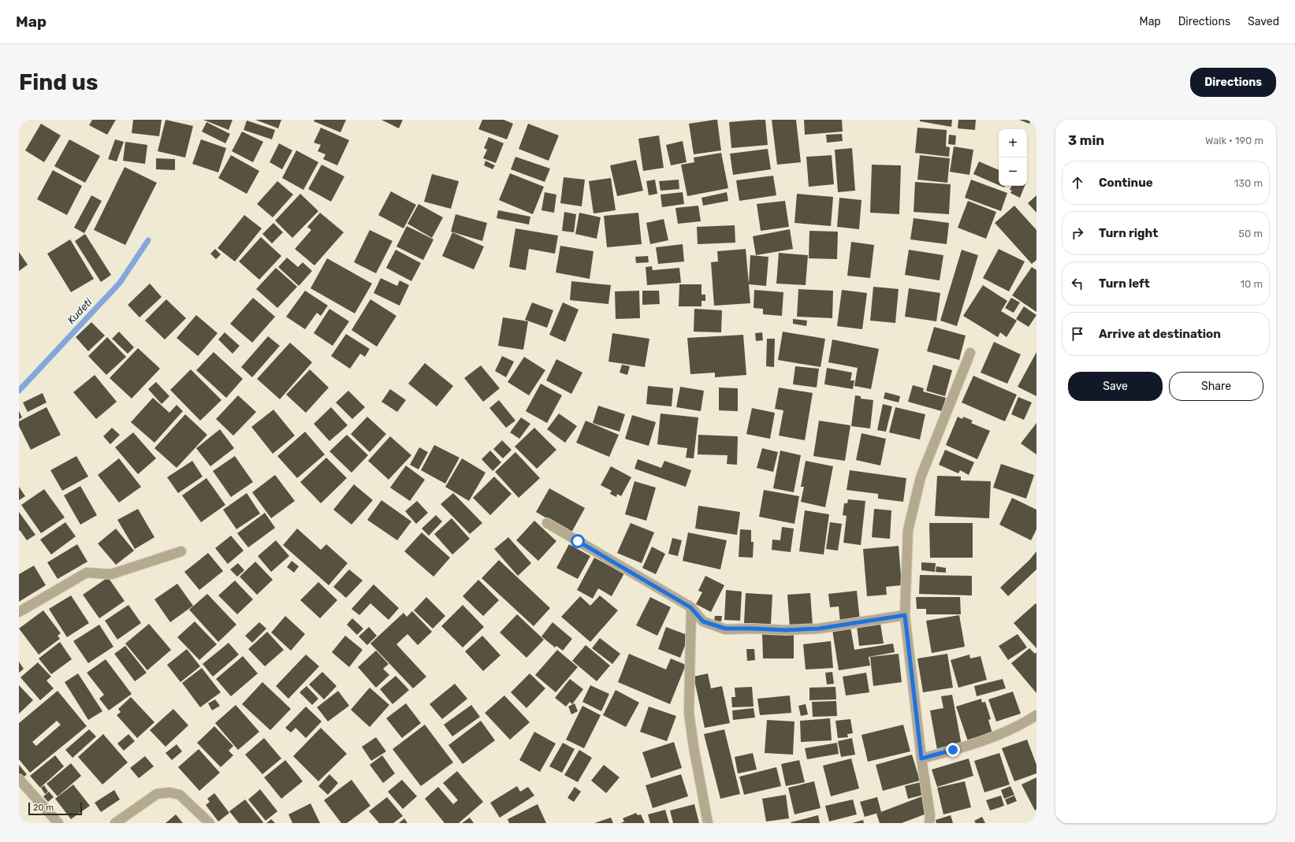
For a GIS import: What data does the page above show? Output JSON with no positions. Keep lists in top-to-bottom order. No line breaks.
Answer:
{"water":["Kudeti"],"scale_bar":"20 m","page":{"header":"Map","nav":["Map","Directions","Saved"],"buttons":["Directions",["Save","Share"]],"title":"Find us","heading":["3 min","Walk · 190 m"],"map_buttons":["+","−"],"list":[["Continue","130 m"],["Turn right","50 m"],["Turn left","10 m"],"Arrive at destination"],"scale":"20 m"}}
